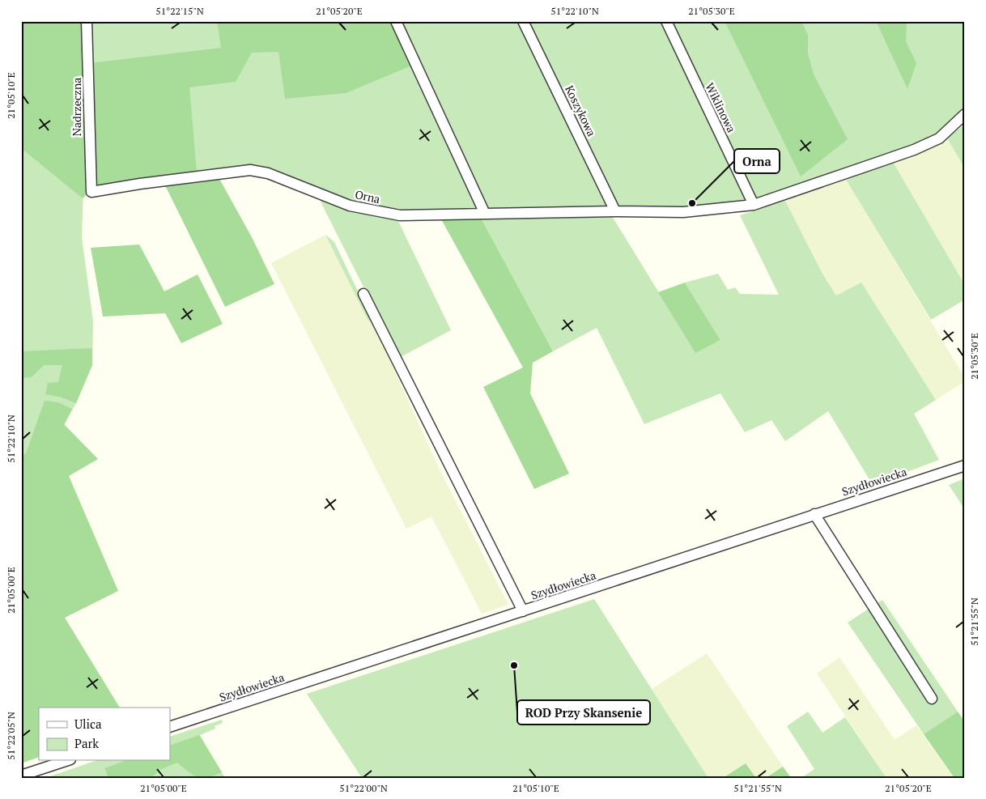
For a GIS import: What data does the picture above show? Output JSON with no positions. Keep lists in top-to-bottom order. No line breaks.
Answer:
{"streets":{"street":["Nadrzeczna","Wiklinowa","Koszykowa","Orna","Szydłowiecka"]},"crossings":[["Nadrzeczna","Orna"],["Wiklinowa","Orna"],["Koszykowa","Orna"]],"places":["Orna","ROD Przy Skansenie"],"legend":["Ulica","Park"],"coordinates":["51°22'15\"N","21°05'20\"E","51°22'10\"N","21°05'30\"E","21°05'10\"E","21°05'00\"E","51°21'55\"N","51°22'05\"N","51°22'00\"N"]}
